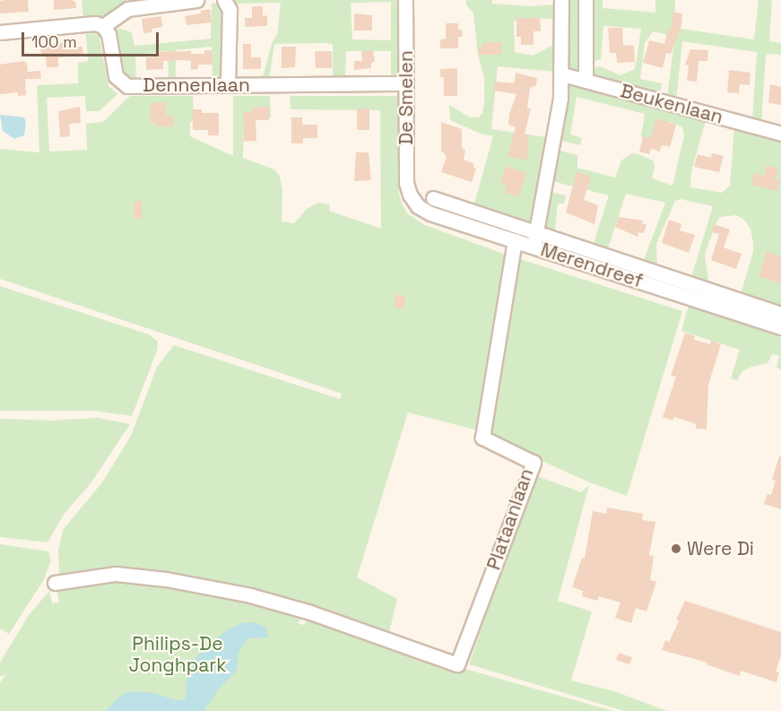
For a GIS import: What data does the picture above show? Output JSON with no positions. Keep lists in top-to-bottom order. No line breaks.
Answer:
{"streets":{"street":["Dennenlaan","De Smelen","Beukenlaan","Merendreef","Plataanlaan"]},"crossings":[["Dennenlaan","De Smelen"],["De Smelen","Merendreef"],["Merendreef","Plataanlaan"]],"parks":["Philips-De Jonghpark"],"places":["Were Di"],"scale_bar":"100 m"}
